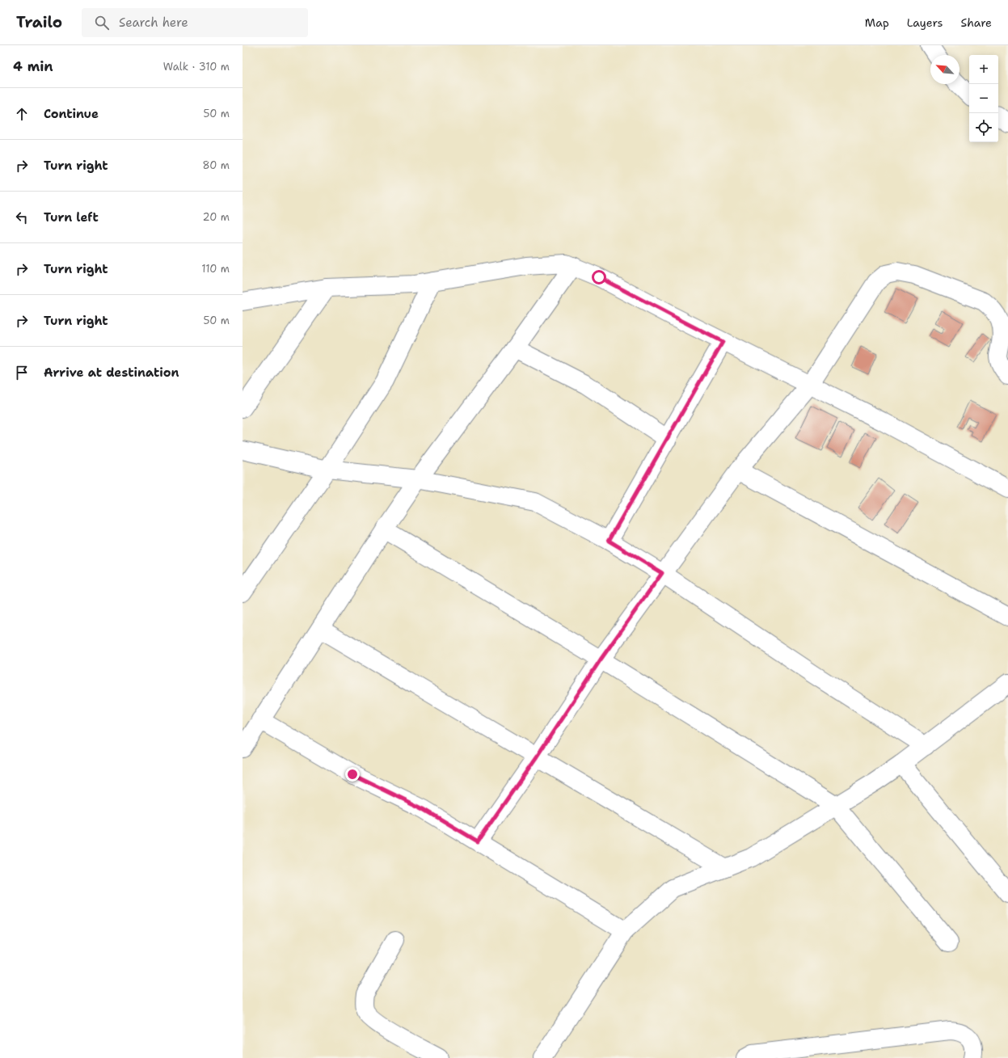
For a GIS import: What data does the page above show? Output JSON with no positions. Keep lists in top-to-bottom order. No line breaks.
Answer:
{"north":"top left","page":{"header":"Trailo","search":"Search here","nav":["Map","Layers","Share"],"heading":["4 min","Walk · 310 m"],"map_buttons":["+","−"],"list":[["Continue","50 m"],["Turn right","80 m"],["Turn left","20 m"],["Turn right","110 m"],["Turn right","50 m"],"Arrive at destination"]}}
